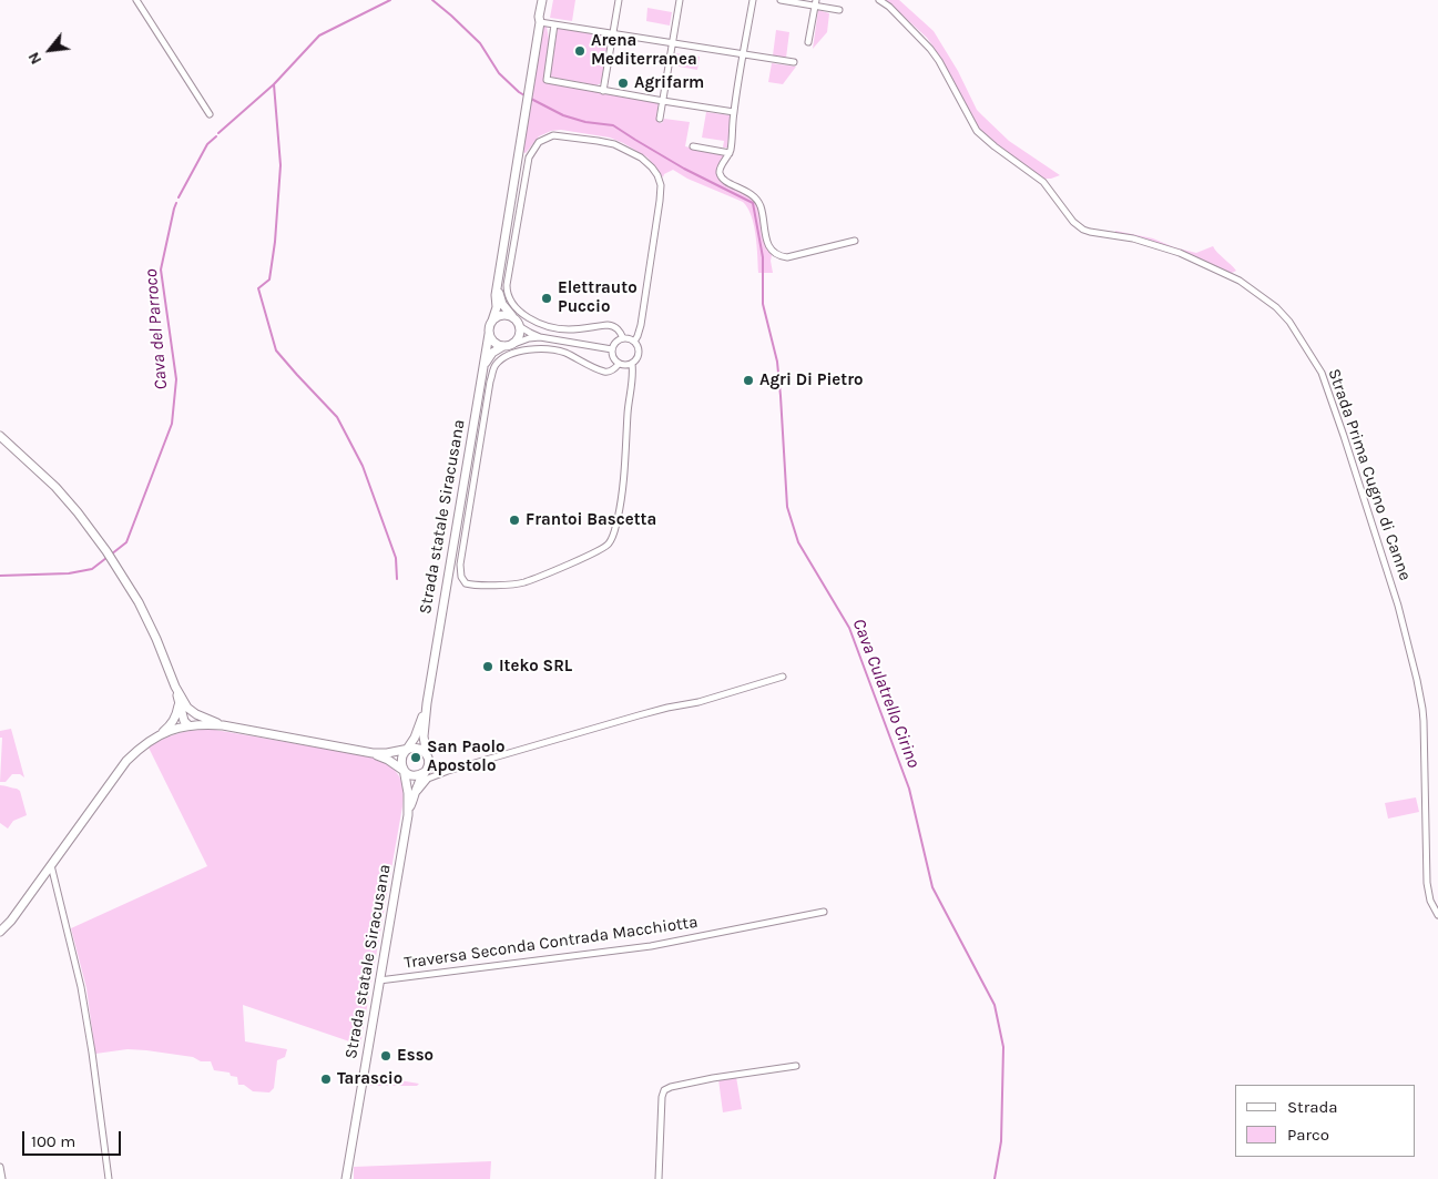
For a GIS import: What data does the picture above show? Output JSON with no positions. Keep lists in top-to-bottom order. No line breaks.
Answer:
{"streets":{"main road":["Strada statale Siracusana"],"street":["Strada Prima Cugno di Canne","Traversa Seconda Contrada Macchiotta"]},"crossings":[["Strada statale Siracusana","Traversa Seconda Contrada Macchiotta"]],"water":["Cava del Parroco","Cava Culatrello Cirino"],"places":["Arena Mediterranea","Agrifarm","Elettrauto Puccio","Agri Di Pietro","Frantoi Bascetta","Iteko SRL","San Paolo Apostolo","Esso","Tarascio"],"legend":["Strada","Parco"],"scale_bar":"100 m","north":"bottom left"}
